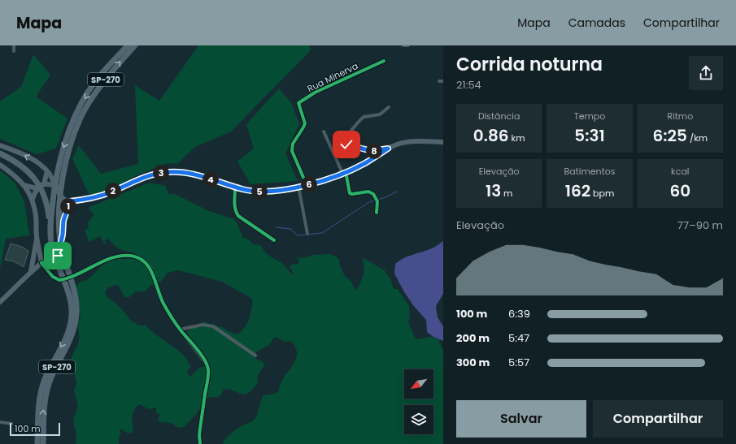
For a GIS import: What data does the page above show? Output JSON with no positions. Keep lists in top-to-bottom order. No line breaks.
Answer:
{"streets":{"highway":["SP-270"],"street":["Rua Minerva"]},"scale_bar":"100 m","north":"bottom left","page":{"header":"Mapa","nav":["Mapa","Camadas","Compartilhar"],"heading":["Corrida noturna","21:54"],"stats":[["Distância","0.86 km"],["Tempo","5:31"],["Ritmo","6:25 /km"],["Elevação","13 m"],["Batimentos","162 bpm"],["kcal","60"]],"pins":["8","3","4","6","2","5","1"],"chart":["Elevação","77–90 m"],"list":[{"name":"100 m","note":"6:39"},{"name":"200 m","note":"5:47"},{"name":"300 m","note":"5:57"}],"buttons":["Salvar","Compartilhar"],"scale":"100 m"}}
